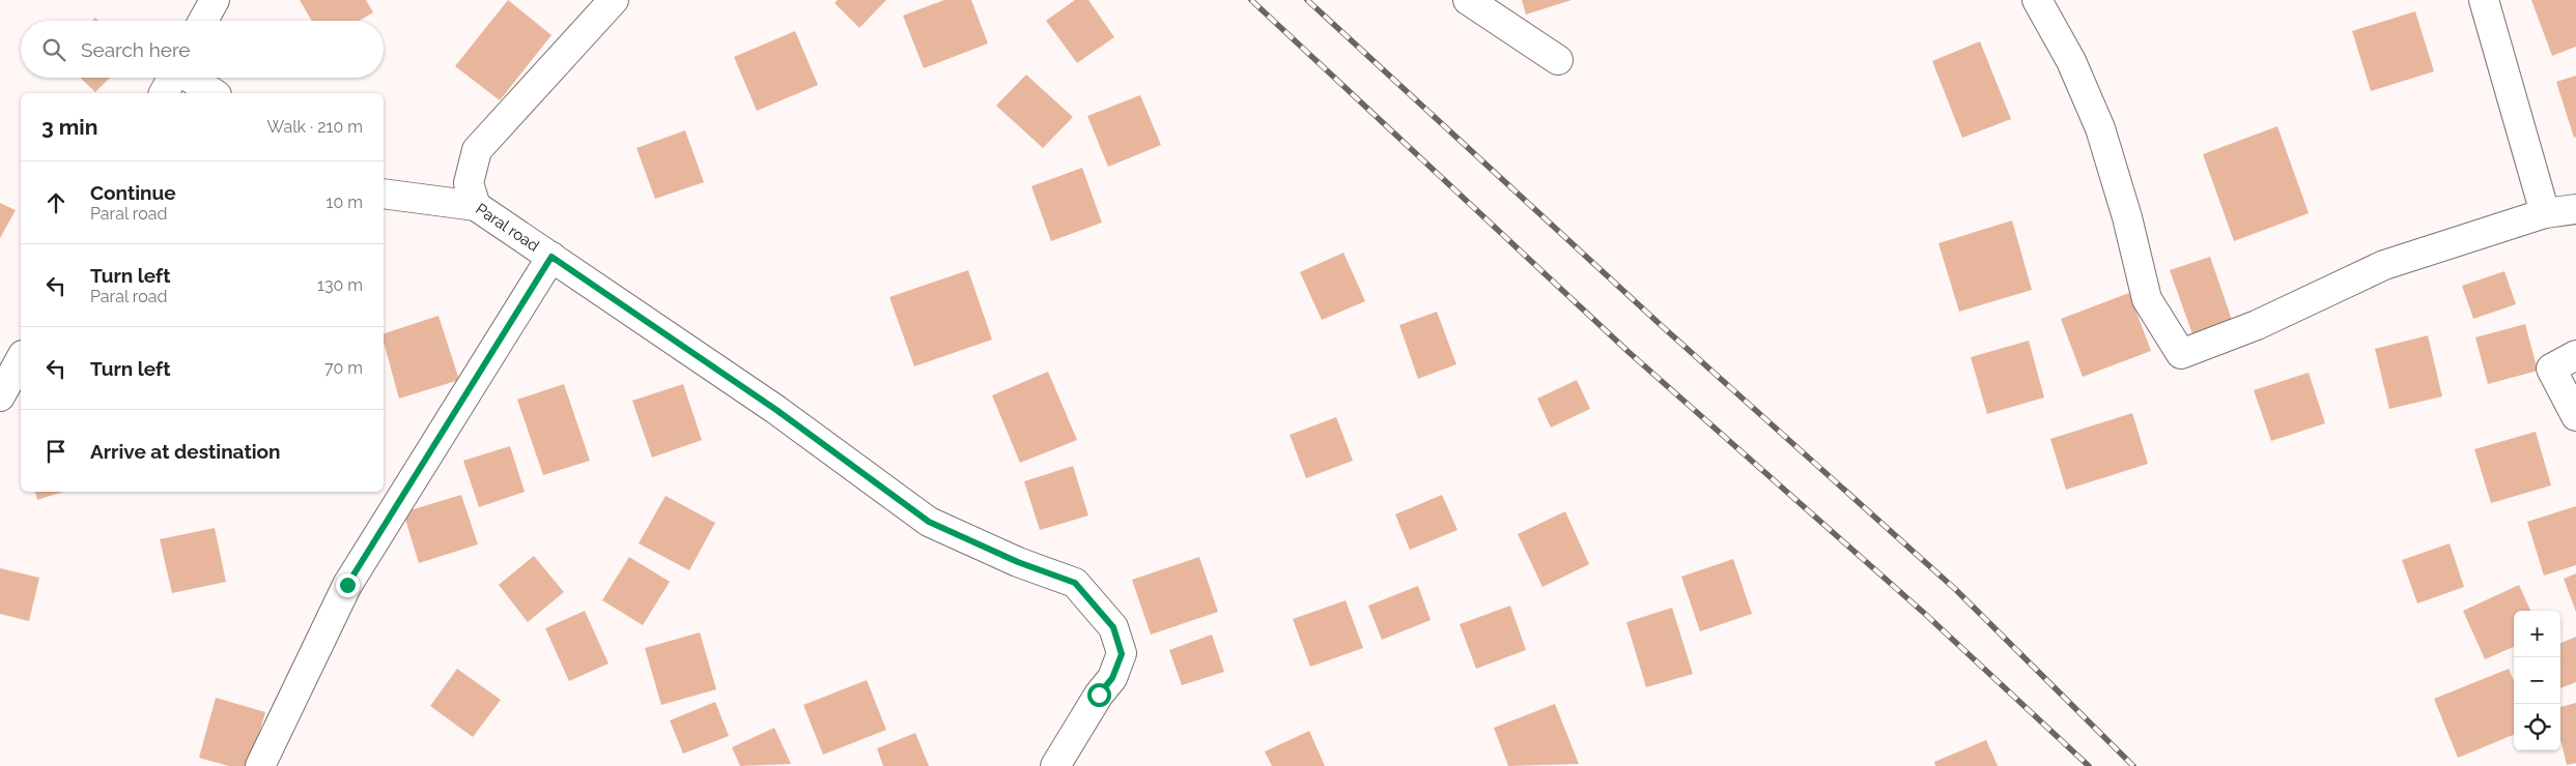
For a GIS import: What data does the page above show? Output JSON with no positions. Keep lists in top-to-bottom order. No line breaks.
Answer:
{"streets":{"street":["Paral road"]},"page":{"search":"Search here","heading":["3 min","Walk · 210 m"],"list":[["Continue","Paral road","10 m"],["Turn left","Paral road","130 m"],["Turn left","70 m"],"Arrive at destination"],"map_buttons":["+","−"]}}
